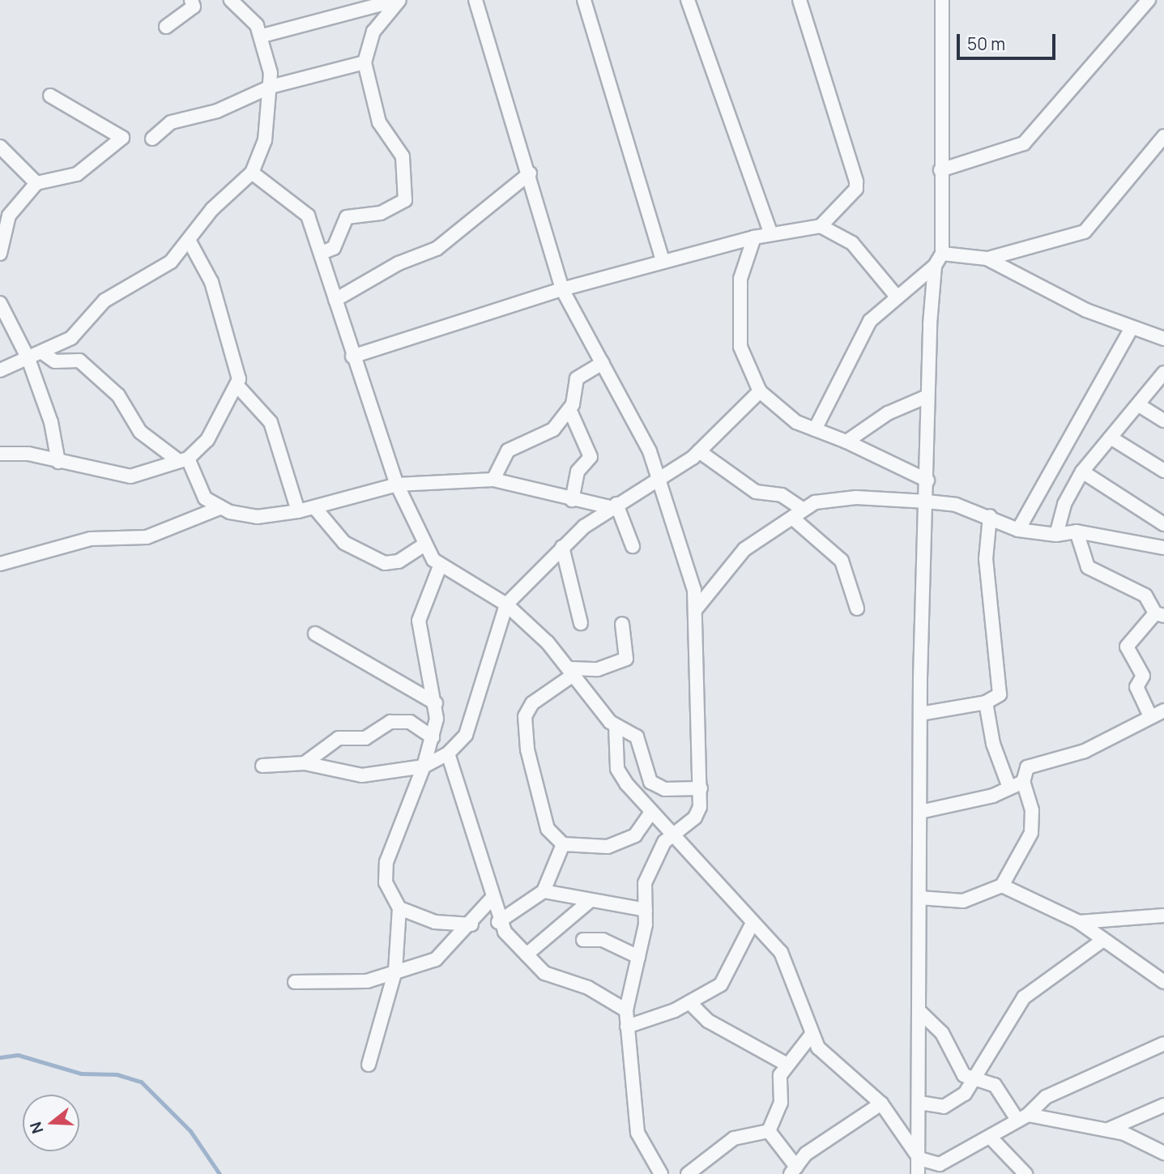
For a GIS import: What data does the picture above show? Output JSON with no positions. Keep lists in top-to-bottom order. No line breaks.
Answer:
{"scale_bar":"50 m","north":"left"}
